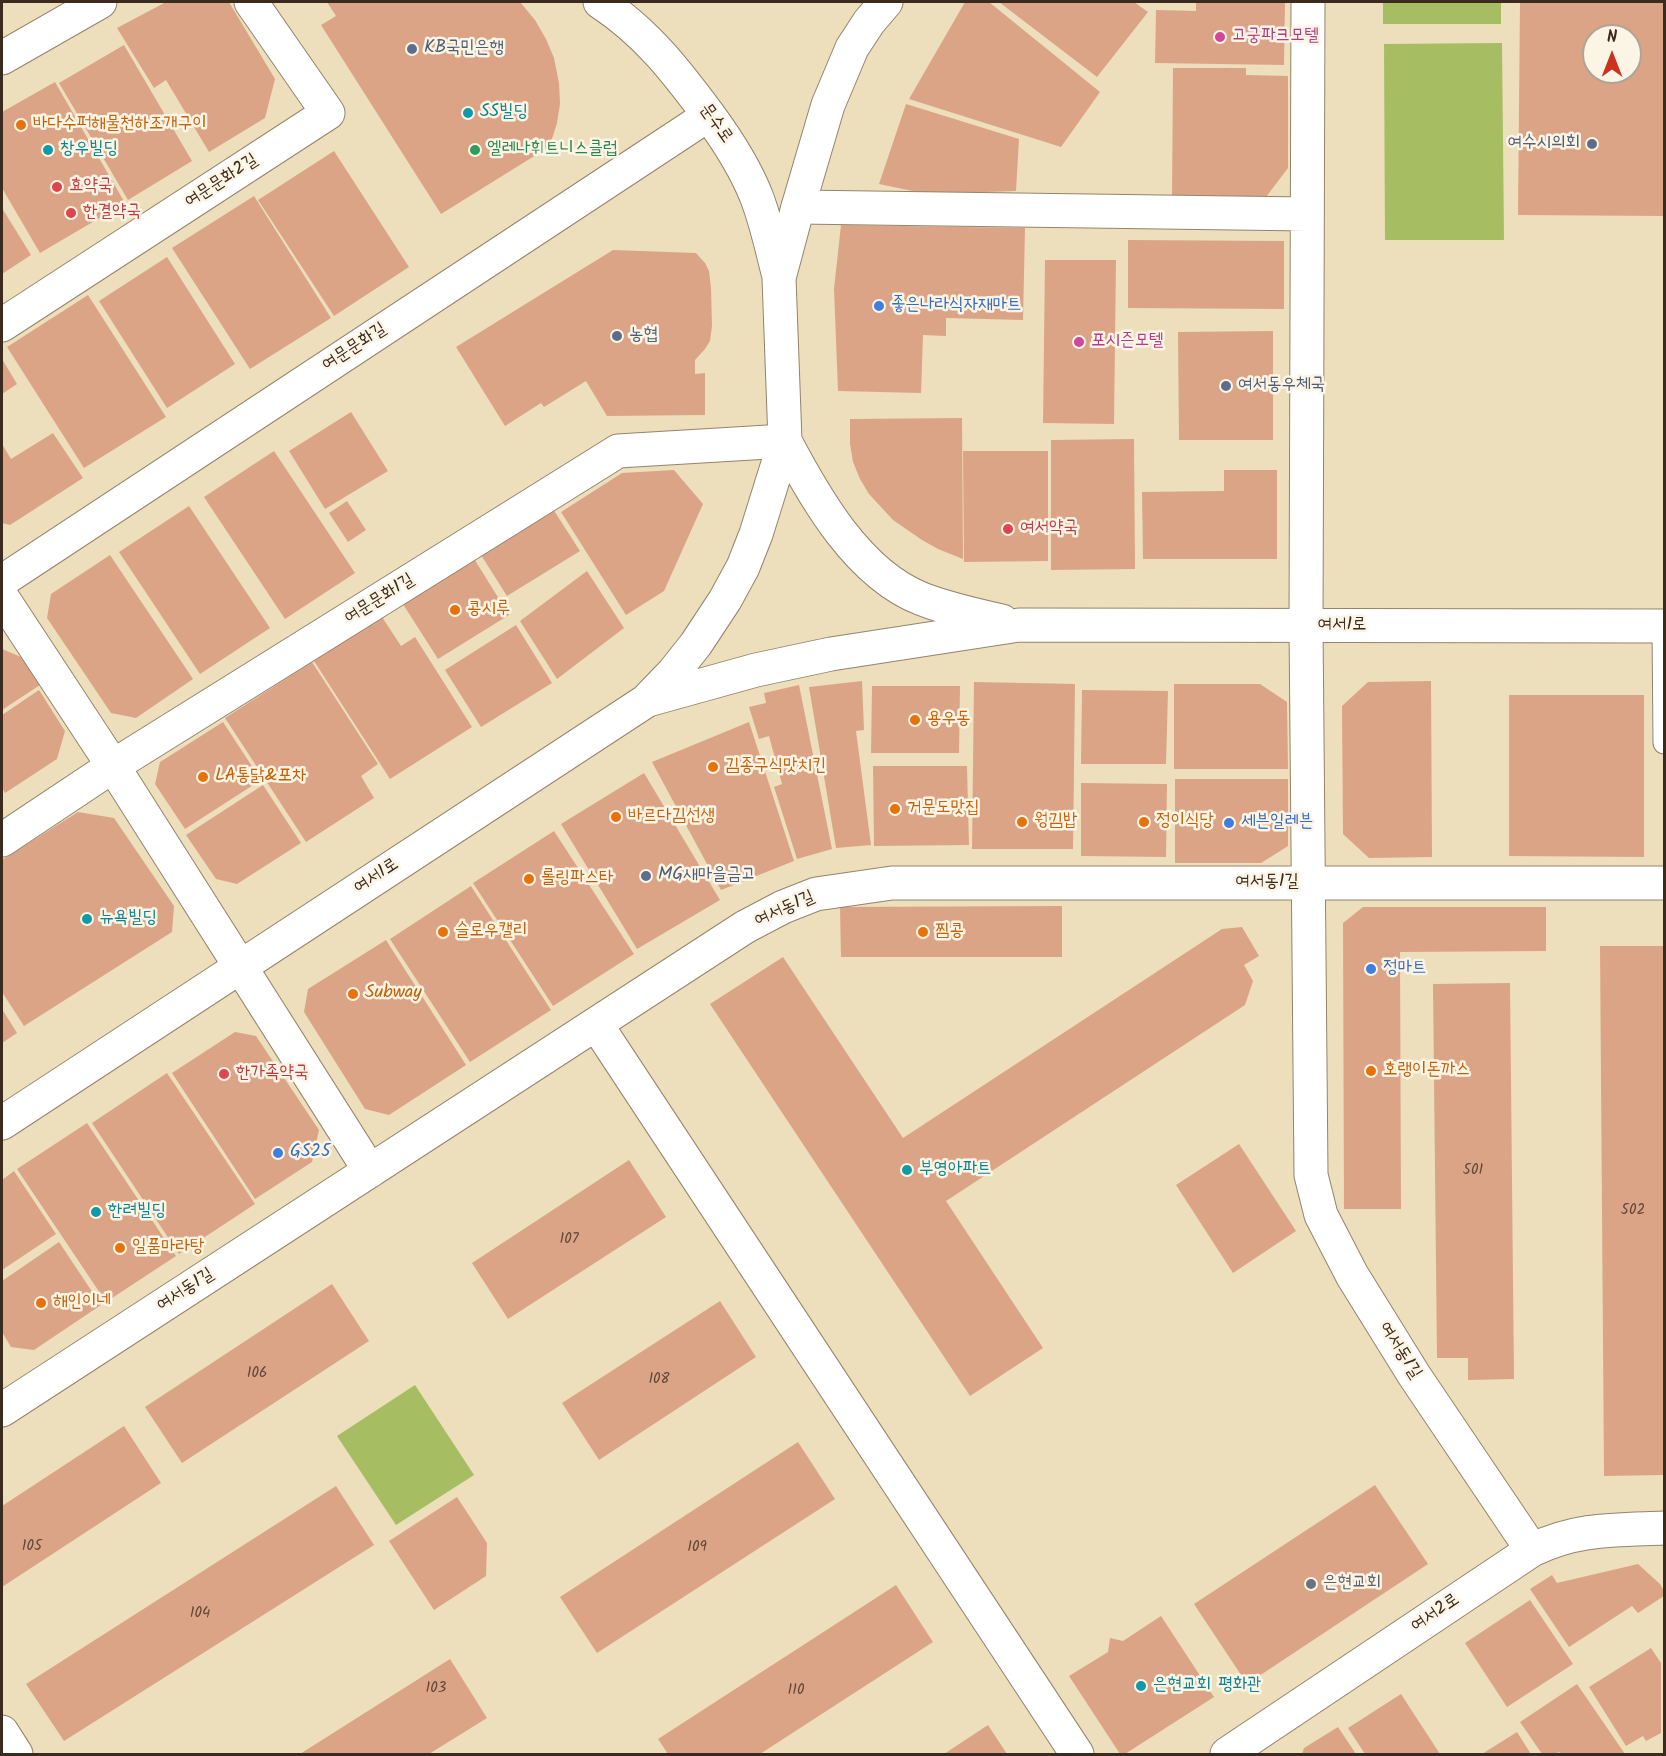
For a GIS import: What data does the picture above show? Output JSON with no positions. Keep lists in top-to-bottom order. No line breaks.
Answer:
{"streets":{"street":["문수로","여문문화2길","여문문화길","여문문화1길","여서1로","여서동1길","여서2로"]},"crossings":[["문수로","여문문화길"],["여문문화1길","여서1로"],["여서1로","여서동1길"],["여서동1길","여서2로"]],"places":["고궁파크모텔","KB국민은행","SS빌딩","바다수퍼해물천하조개구이","여수시의회","창우빌딩","엘레나휘트니스클럽","효약국","한결약국","좋은나라식자재마트","농협","포시즌모텔","여서동우체국","여서약국","콩시루","용우동","김종구식맛치킨","LA통닭&포차","거문도맛집","바르다김선생","웡김밥","정이식당","세븐일레븐","MG새마을금고","롤링파스타","뉴욕빌딩","슬로우캘리","찜콩","정마트","Subway","호랭이돈까스","한가족약국","GS25","부영아파트","한려빌딩","일품마라탕","해인이네","은현교회","은현교회 평화관"],"house_numbers":["501","502","107","106","108","105","109","104","103","110"],"north":"top"}
